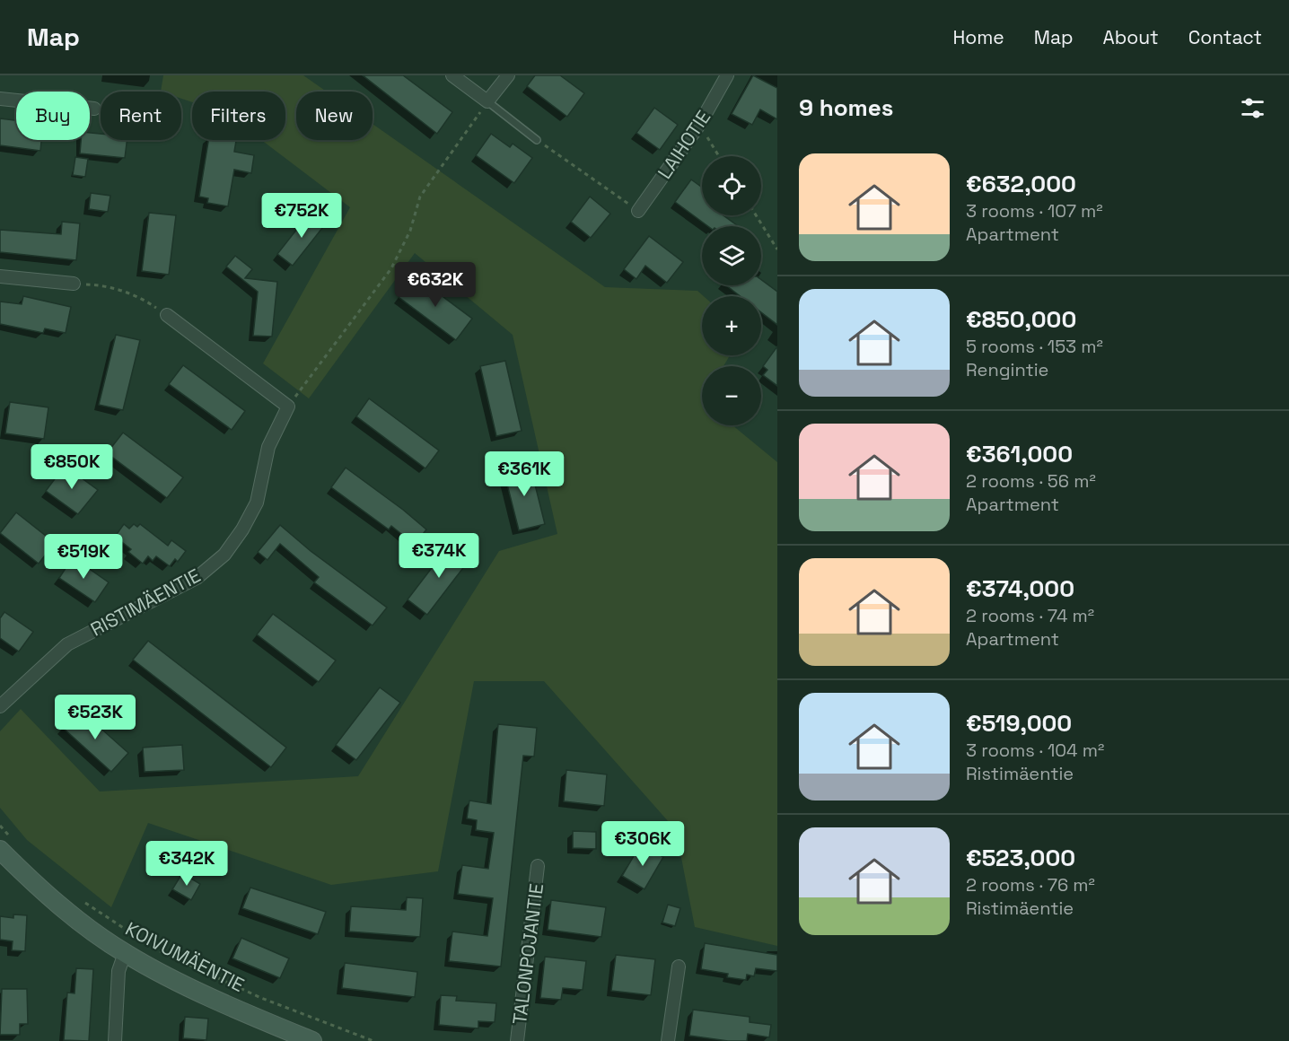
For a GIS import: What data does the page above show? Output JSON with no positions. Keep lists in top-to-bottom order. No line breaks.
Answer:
{"streets":{"street":["LAIHOTIE","RISTIMÄENTIE","TALONPOJANTIE","KOIVUMÄENTIE"]},"page":{"header":"Map","nav":["Home","Map","About","Contact"],"heading":"9 homes","chip":["Buy","Rent","Filters","New"],"list":[{"name":"€632,000","note":"3 rooms · 107 m² · Apartment"},{"name":"€850,000","note":"5 rooms · 153 m² · Rengintie"},{"name":"€361,000","note":"2 rooms · 56 m² · Apartment"},{"name":"€374,000","note":"2 rooms · 74 m² · Apartment"},{"name":"€519,000","note":"3 rooms · 104 m² · Ristimäentie"},{"name":"€523,000","note":"2 rooms · 76 m² · Ristimäentie"}],"map_buttons":["+","−"],"price":["€752K","€632K","€850K","€361K","€374K","€519K","€523K","€306K","€342K"]}}
